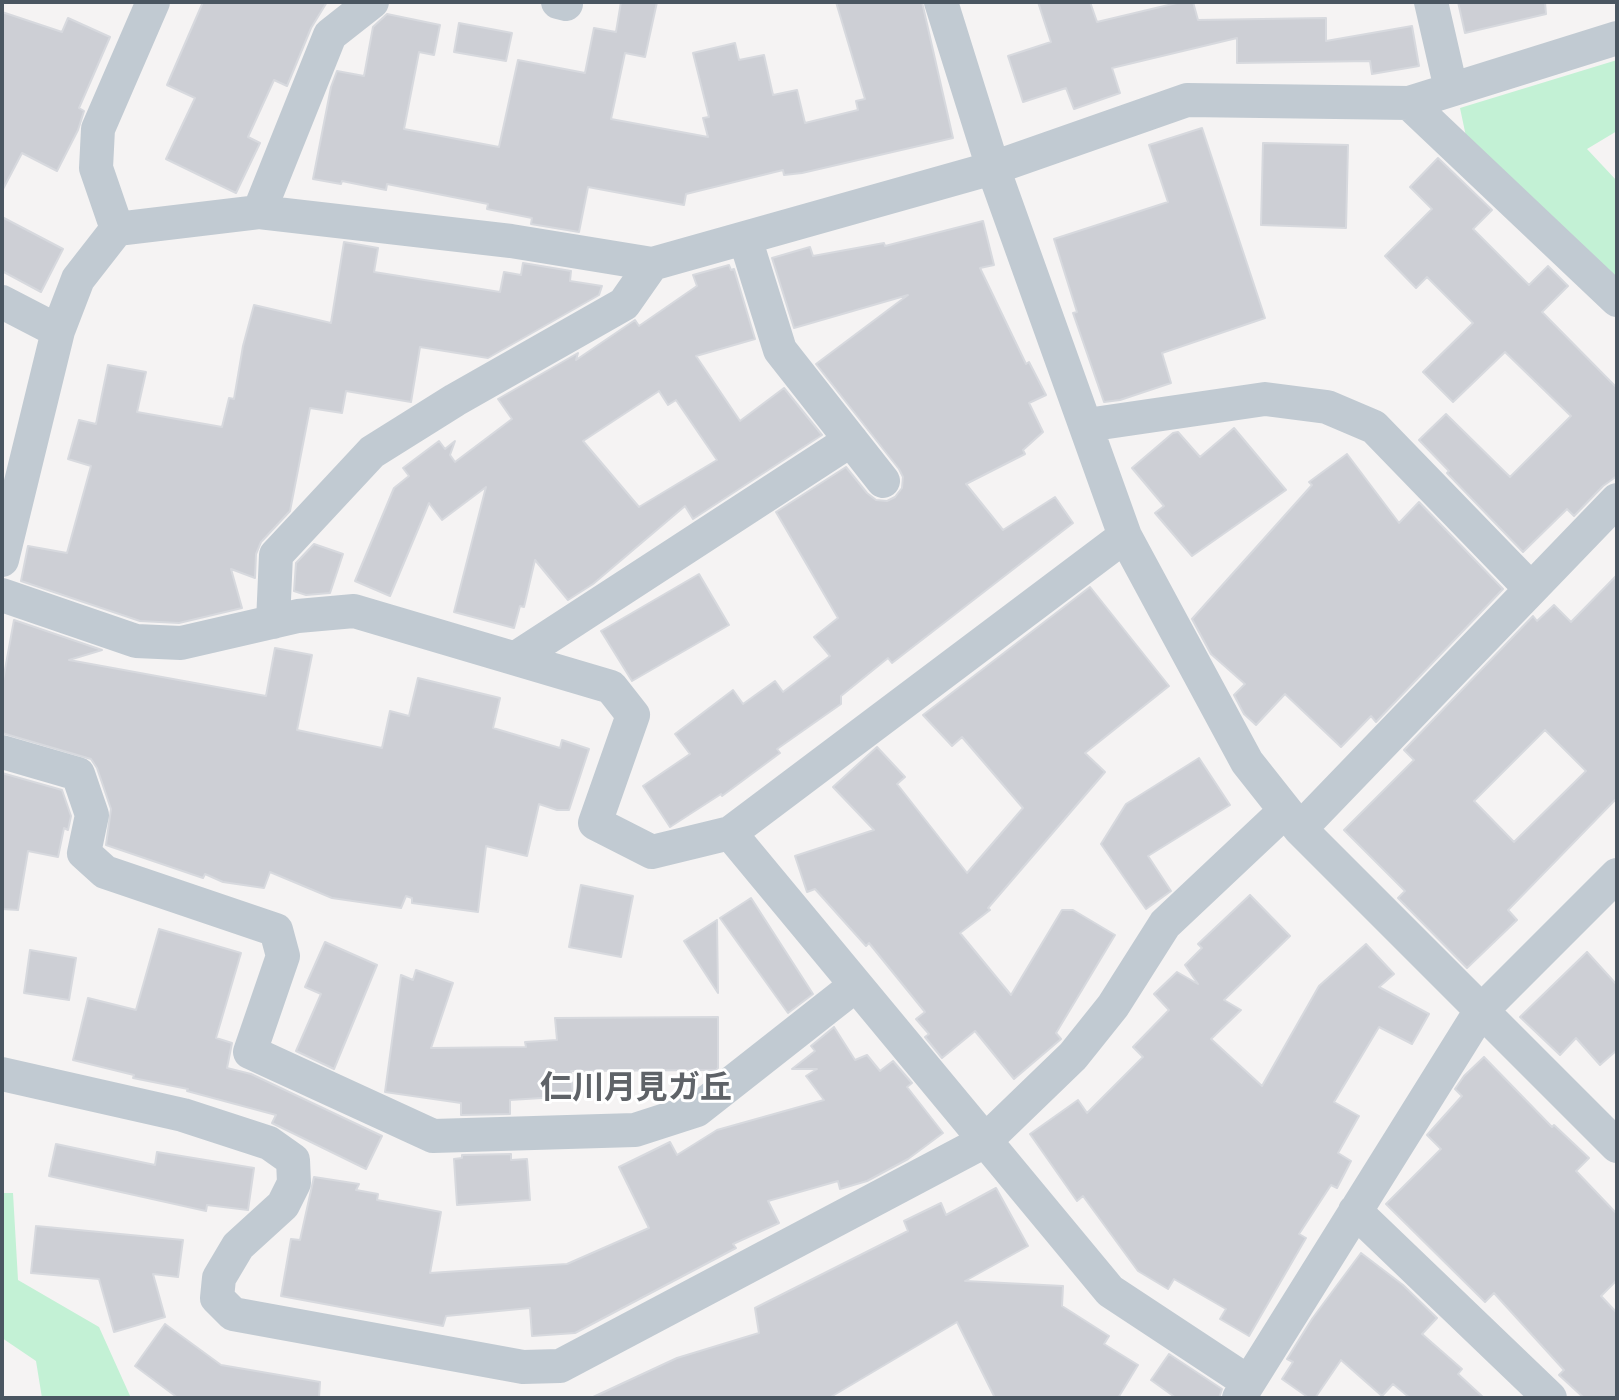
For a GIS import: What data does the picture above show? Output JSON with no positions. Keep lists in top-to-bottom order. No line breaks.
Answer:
{"districts":["仁川月見ガ丘"]}
